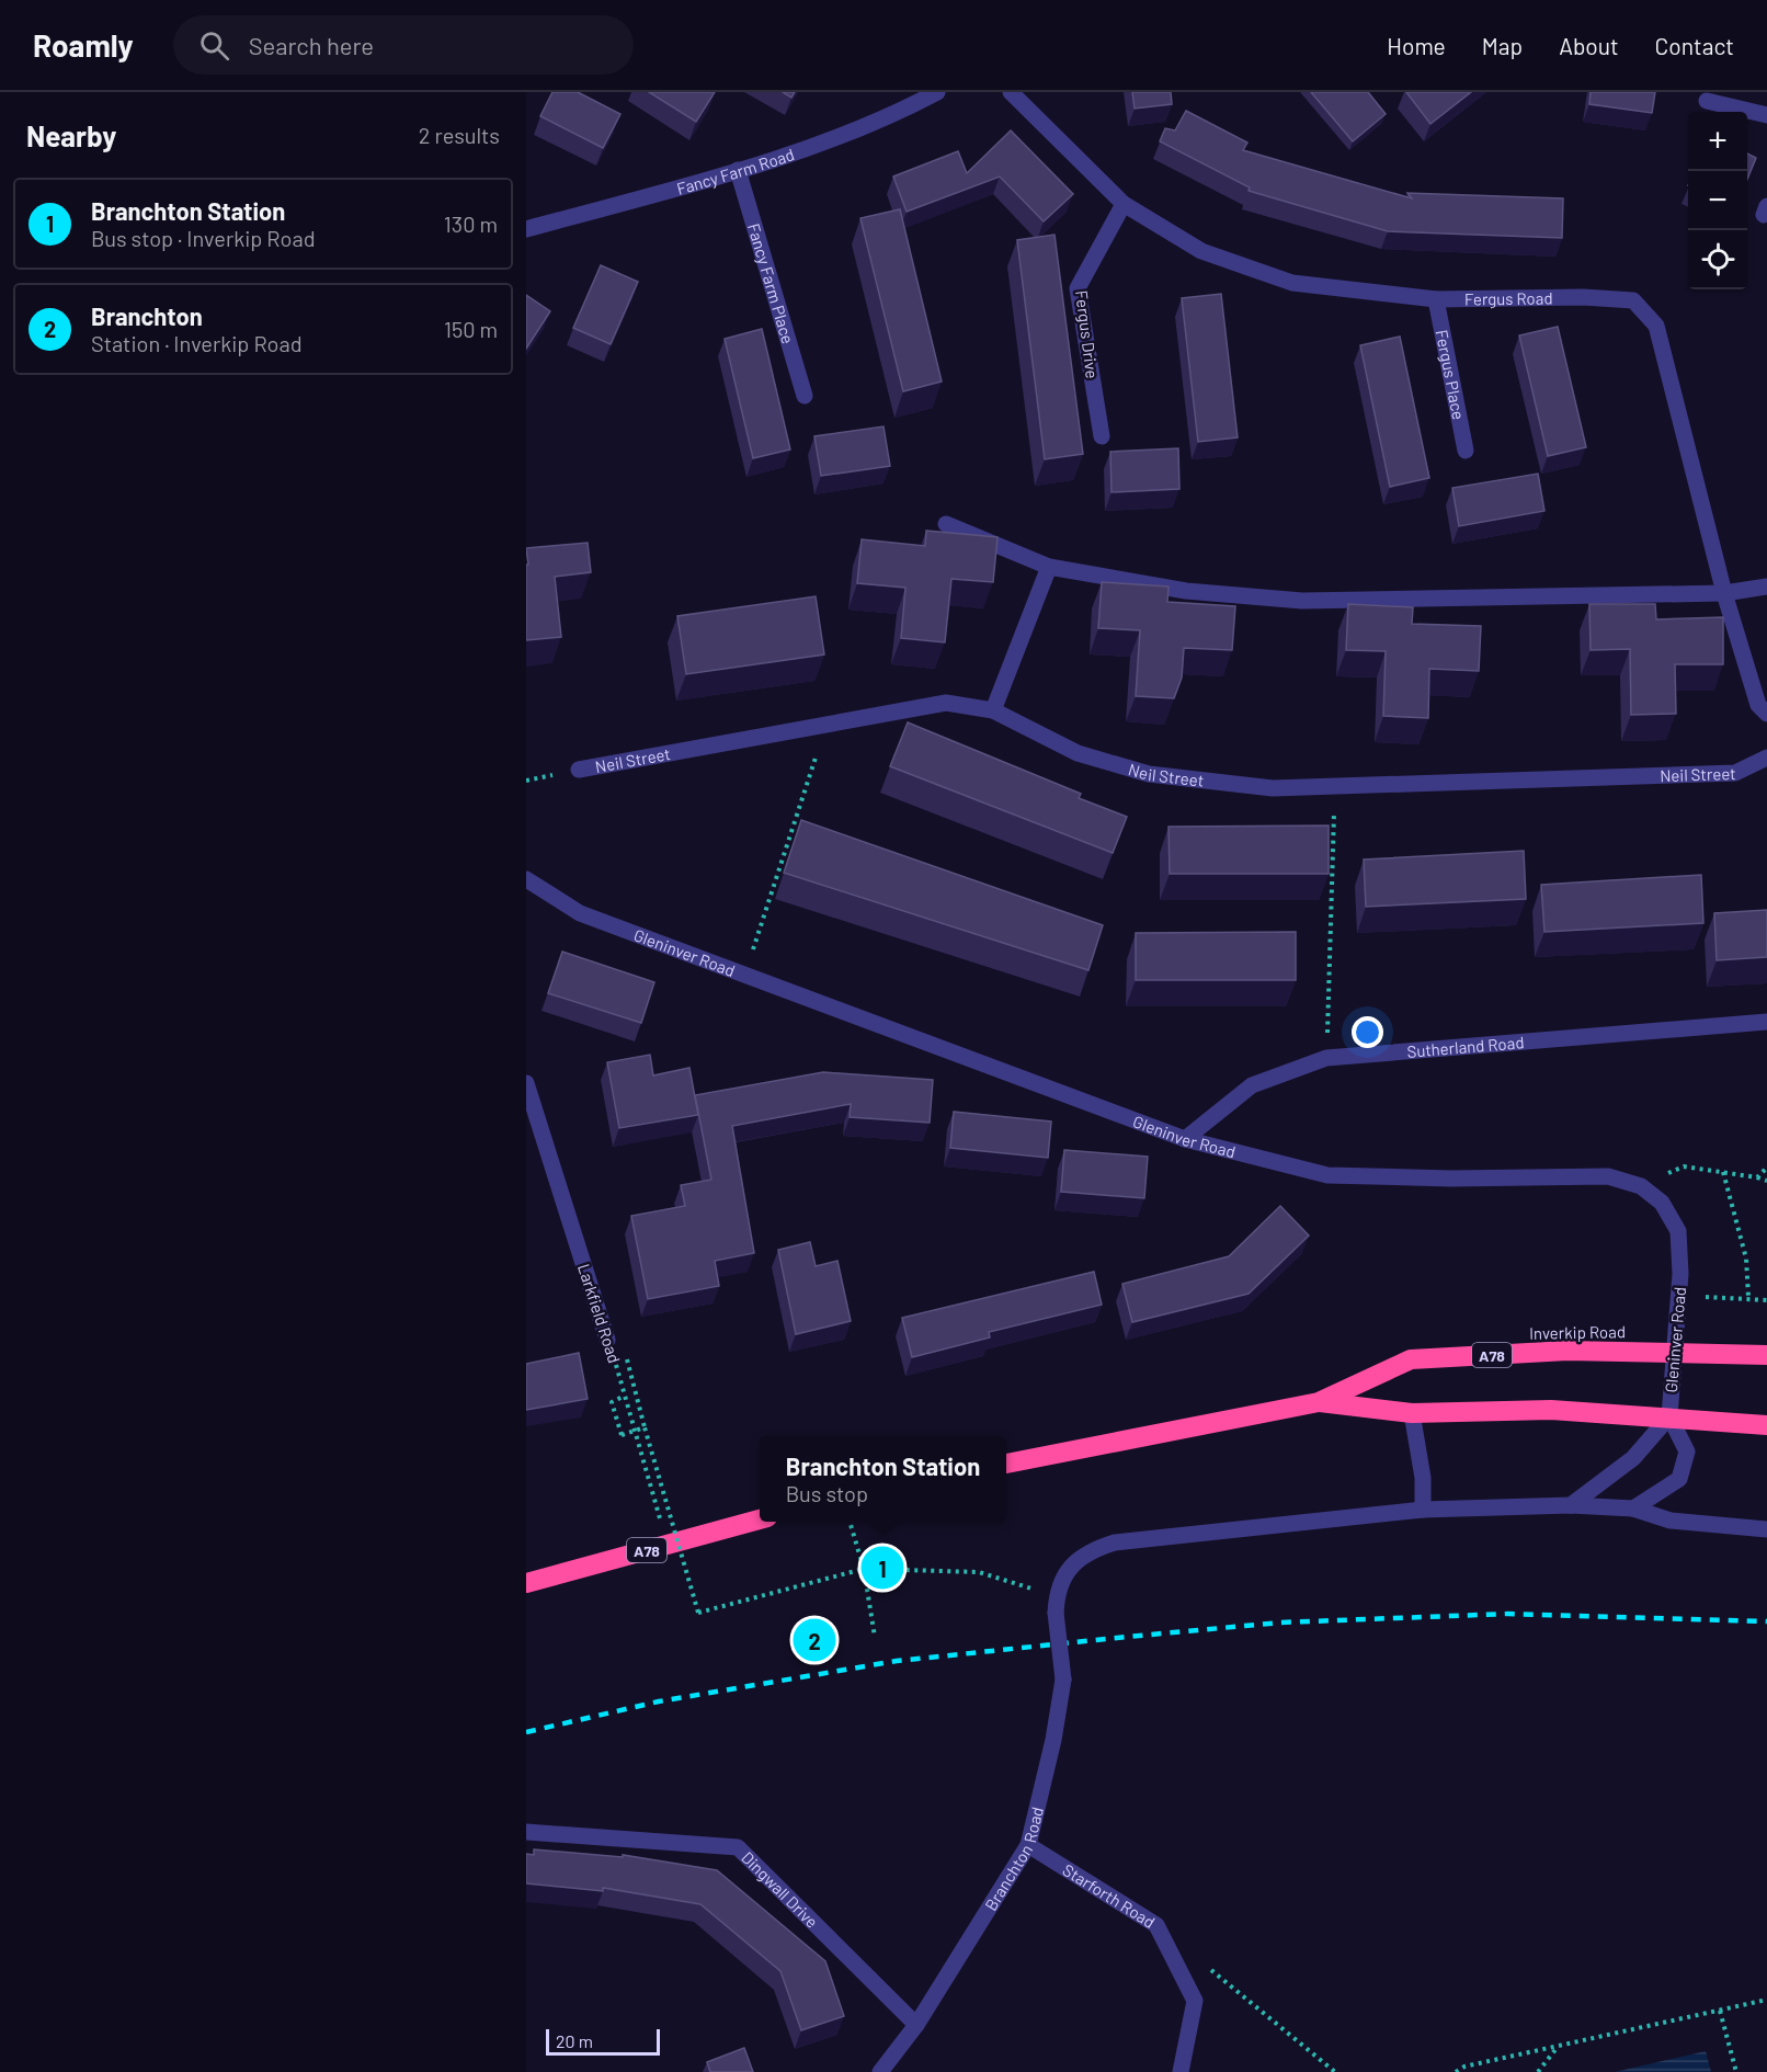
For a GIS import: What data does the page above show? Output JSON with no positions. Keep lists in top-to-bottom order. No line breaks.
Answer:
{"streets":{"highway":["Inverkip Road","A78"],"street":["Fancy Farm Road","Fancy Farm Place","Fergus Road","Fergus Drive","Fergus Place","Neil Street","Gleninver Road","Sutherland Road","Larkfield Road","Branchton Road","Dingwall Drive","Starforth Road"]},"crossings":[["Fancy Farm Road","Fancy Farm Place"],["Fergus Road","Fergus Drive"],["Fergus Road","Fergus Place"],["Gleninver Road","Sutherland Road"],["Gleninver Road","Inverkip Road"],["Larkfield Road","A78"],["Branchton Road","Dingwall Drive"],["Branchton Road","Starforth Road"]],"scale_bar":"20 m","page":{"header":"Roamly","search":"Search here","nav":["Home","Map","About","Contact"],"heading":["Nearby","2 results"],"map_buttons":["+","−"],"list":[{"mark":"1","name":"Branchton Station","note":"Bus stop · Inverkip Road","value":"130 m"},{"mark":"2","name":"Branchton","note":"Station · Inverkip Road","value":"150 m"}],"popup":["Branchton Station","Bus stop"],"pins":["1","2"],"scale":"20 m"}}
